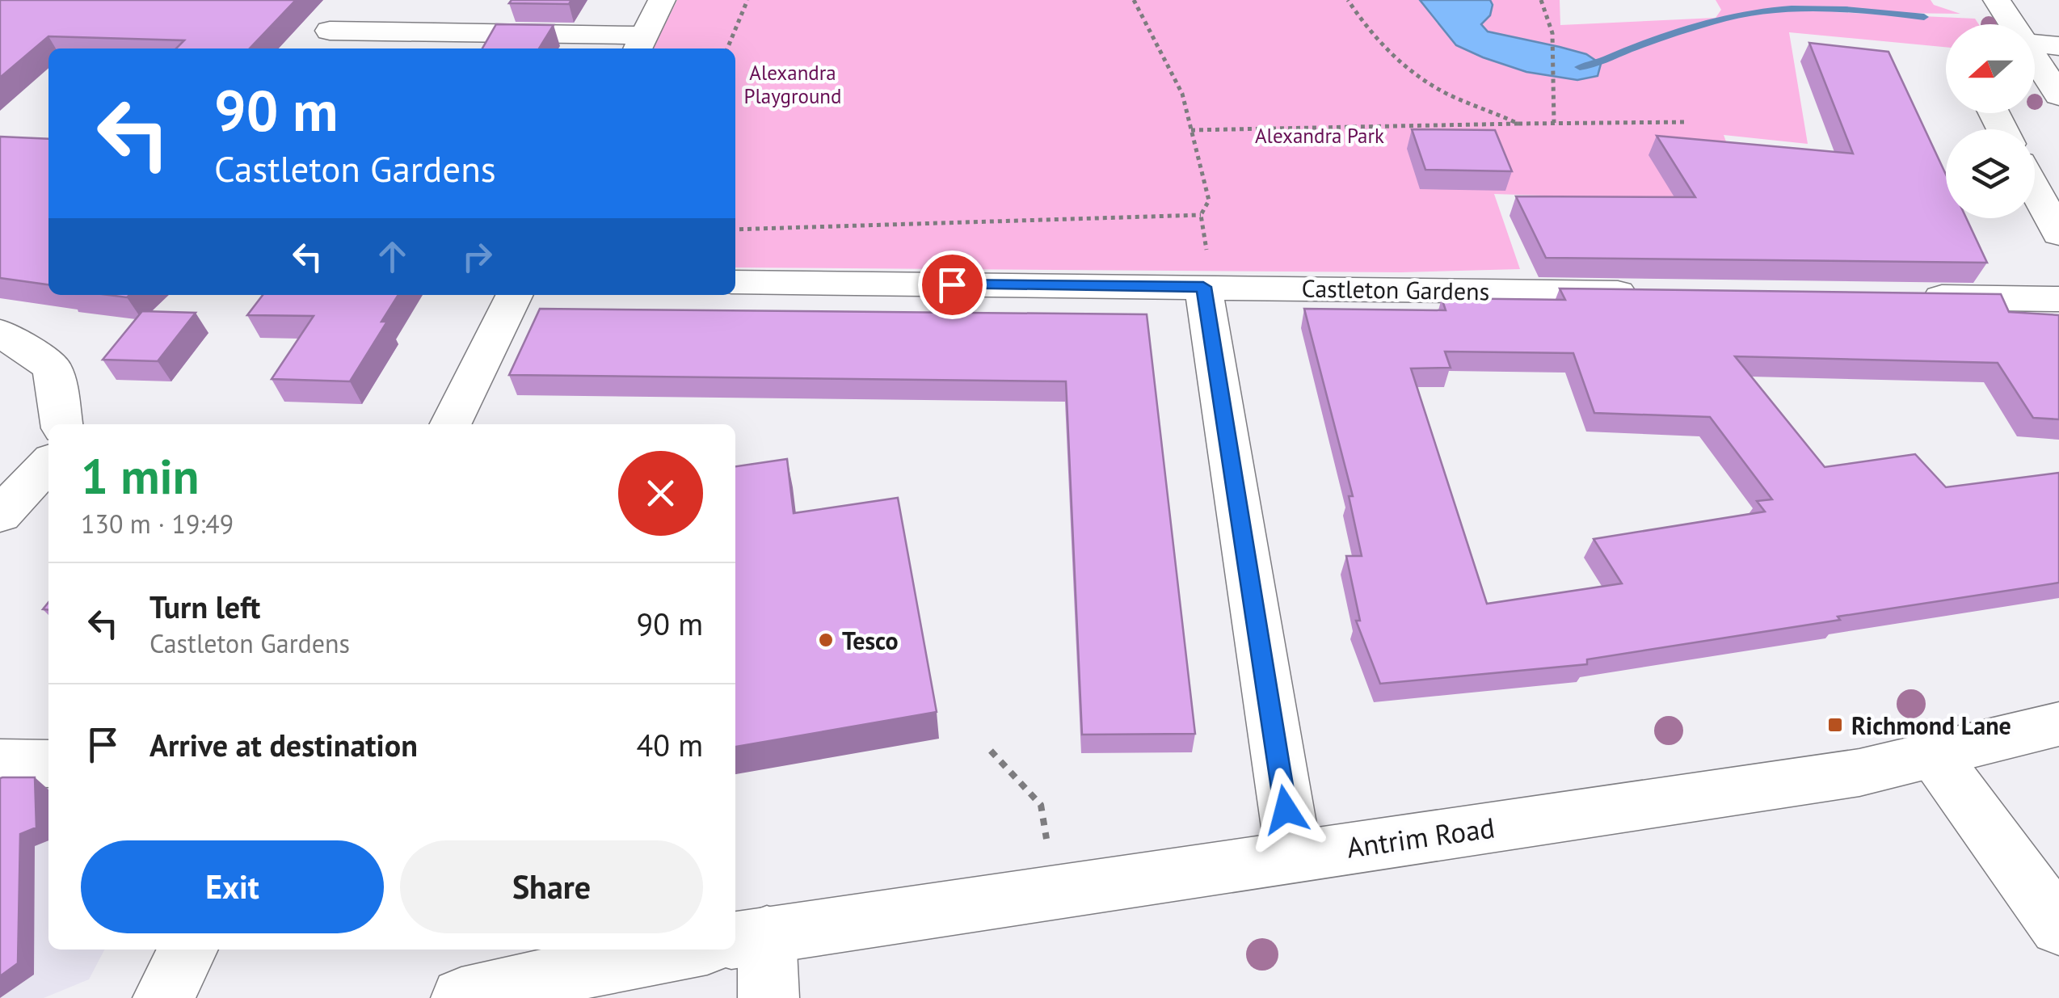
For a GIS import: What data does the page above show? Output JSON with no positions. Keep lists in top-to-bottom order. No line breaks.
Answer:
{"streets":{"street":["Castleton Gardens","Antrim Road"]},"parks":["Alexandra Playground","Alexandra Park"],"places":{"other":["Tesco"],"transit":["Richmond Lane"]},"north":"left","page":{"turn":["90 m","Castleton Gardens"],"heading":["1 min","130 m · 19:49"],"list":[{"name":"Turn left","note":"Castleton Gardens","value":"90 m"},{"name":"Arrive at destination","value":"40 m"}],"buttons":["Exit","Share"]}}
